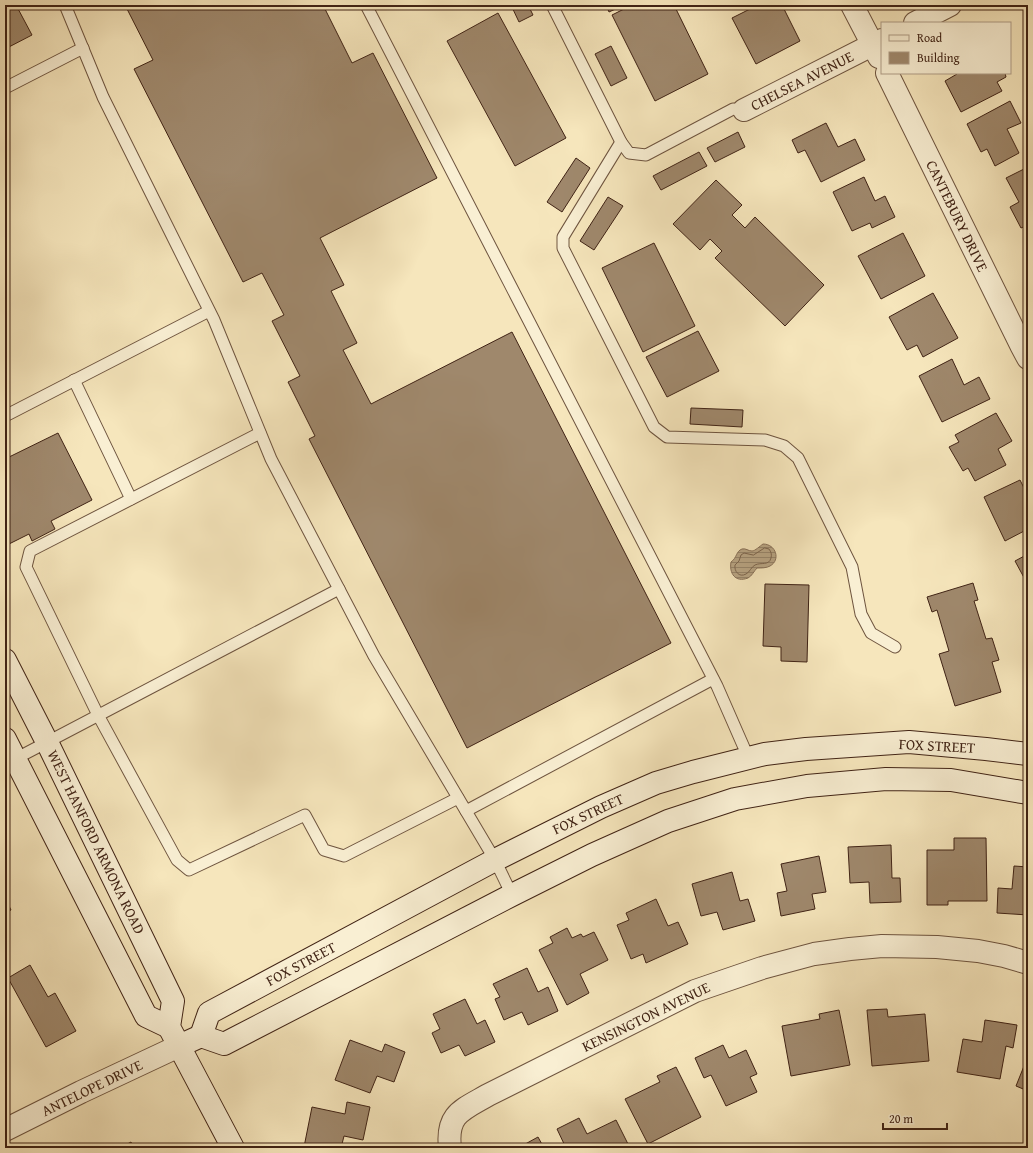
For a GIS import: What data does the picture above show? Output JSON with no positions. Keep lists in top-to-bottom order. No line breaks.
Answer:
{"streets":{"street":["CHELSEA AVENUE","CANTEBURY DRIVE","FOX STREET","WEST HANFORD ARMONA ROAD","KENSINGTON AVENUE","ANTELOPE DRIVE"]},"legend":["Road","Building"],"scale_bar":"20 m"}
